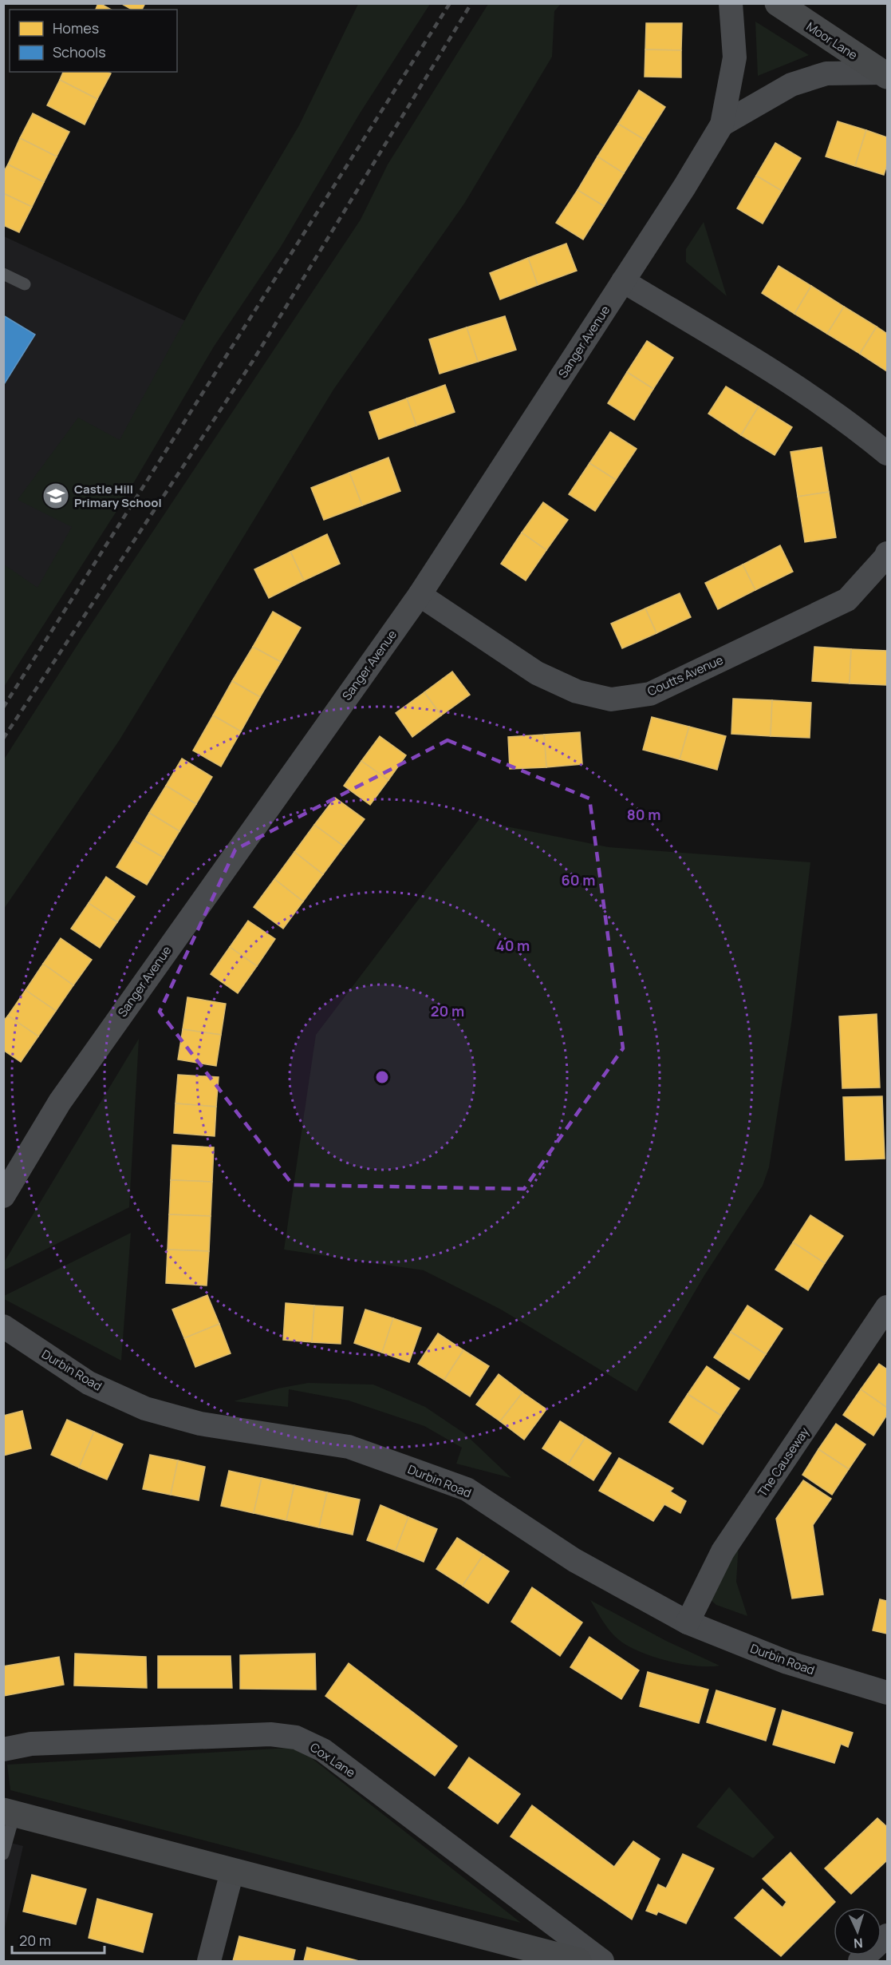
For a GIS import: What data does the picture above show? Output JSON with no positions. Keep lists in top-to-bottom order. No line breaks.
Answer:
{"streets":{"street":["Moor Lane","Sanger Avenue","Coutts Avenue","Durbin Road","The Causeway","Cox Lane"]},"crossings":[["Moor Lane","Sanger Avenue"],["Sanger Avenue","Coutts Avenue"],["Durbin Road","The Causeway"]],"places":{"school or university":["Castle Hill Primary School"]},"legend":["Homes","Schools"],"scale_bar":"20 m","north":"bottom","rings":["80 m","60 m","40 m","20 m"]}
